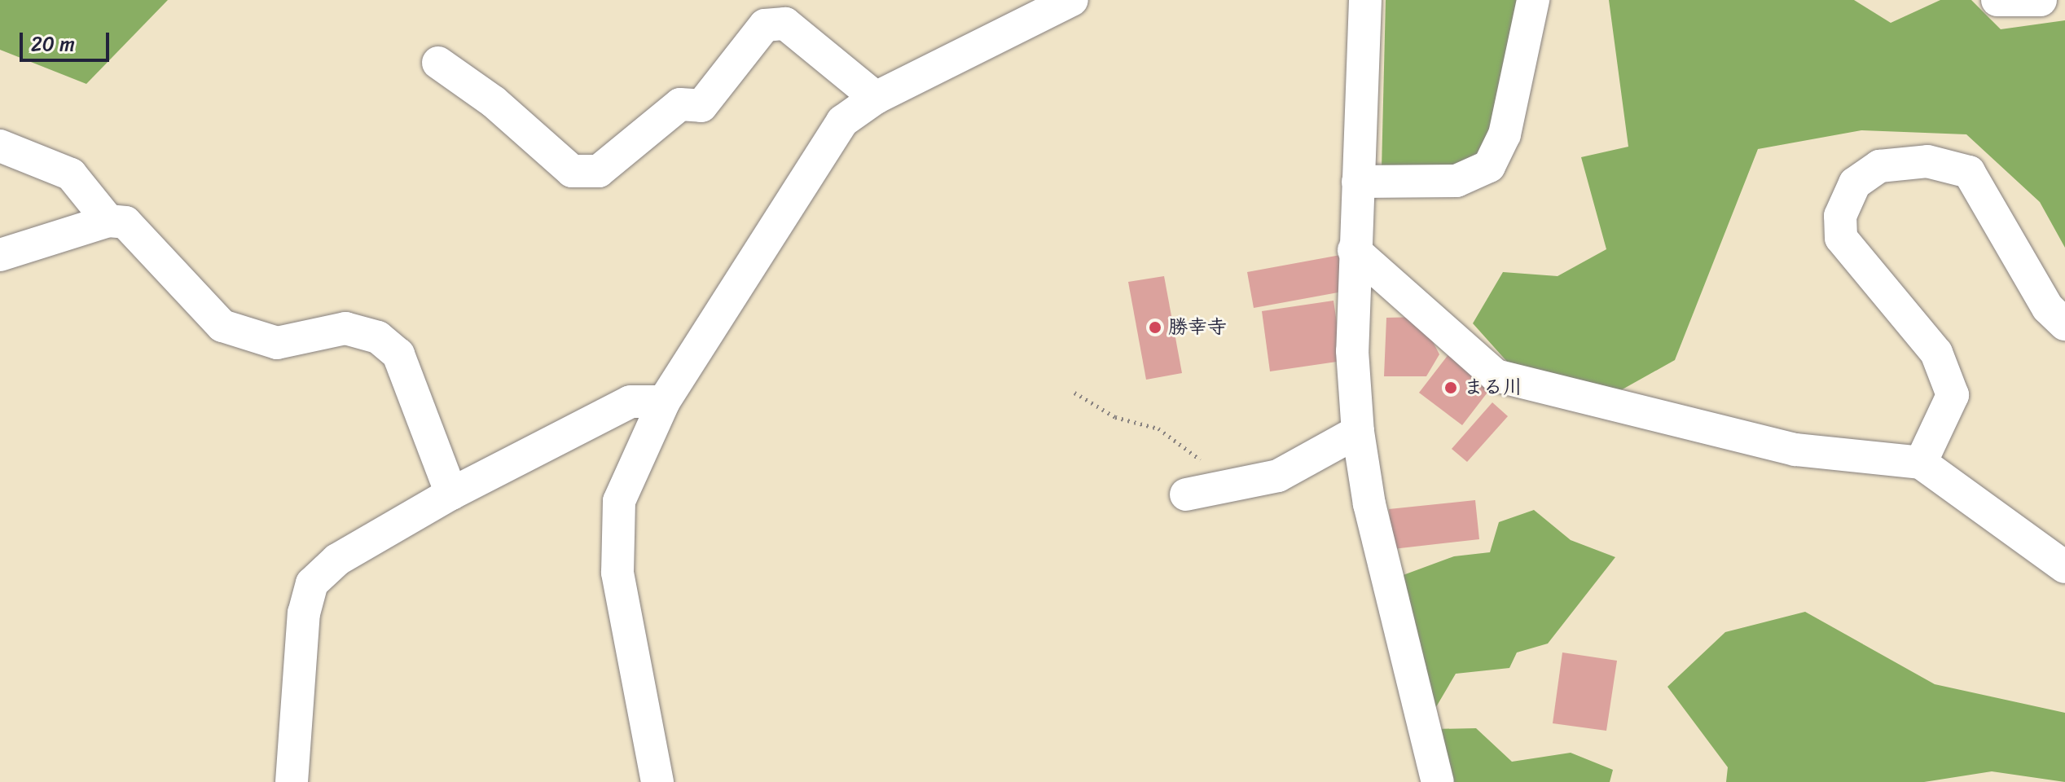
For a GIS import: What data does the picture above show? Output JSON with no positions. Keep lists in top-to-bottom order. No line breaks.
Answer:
{"places":["勝幸寺","まる川"],"scale_bar":"20 m"}
